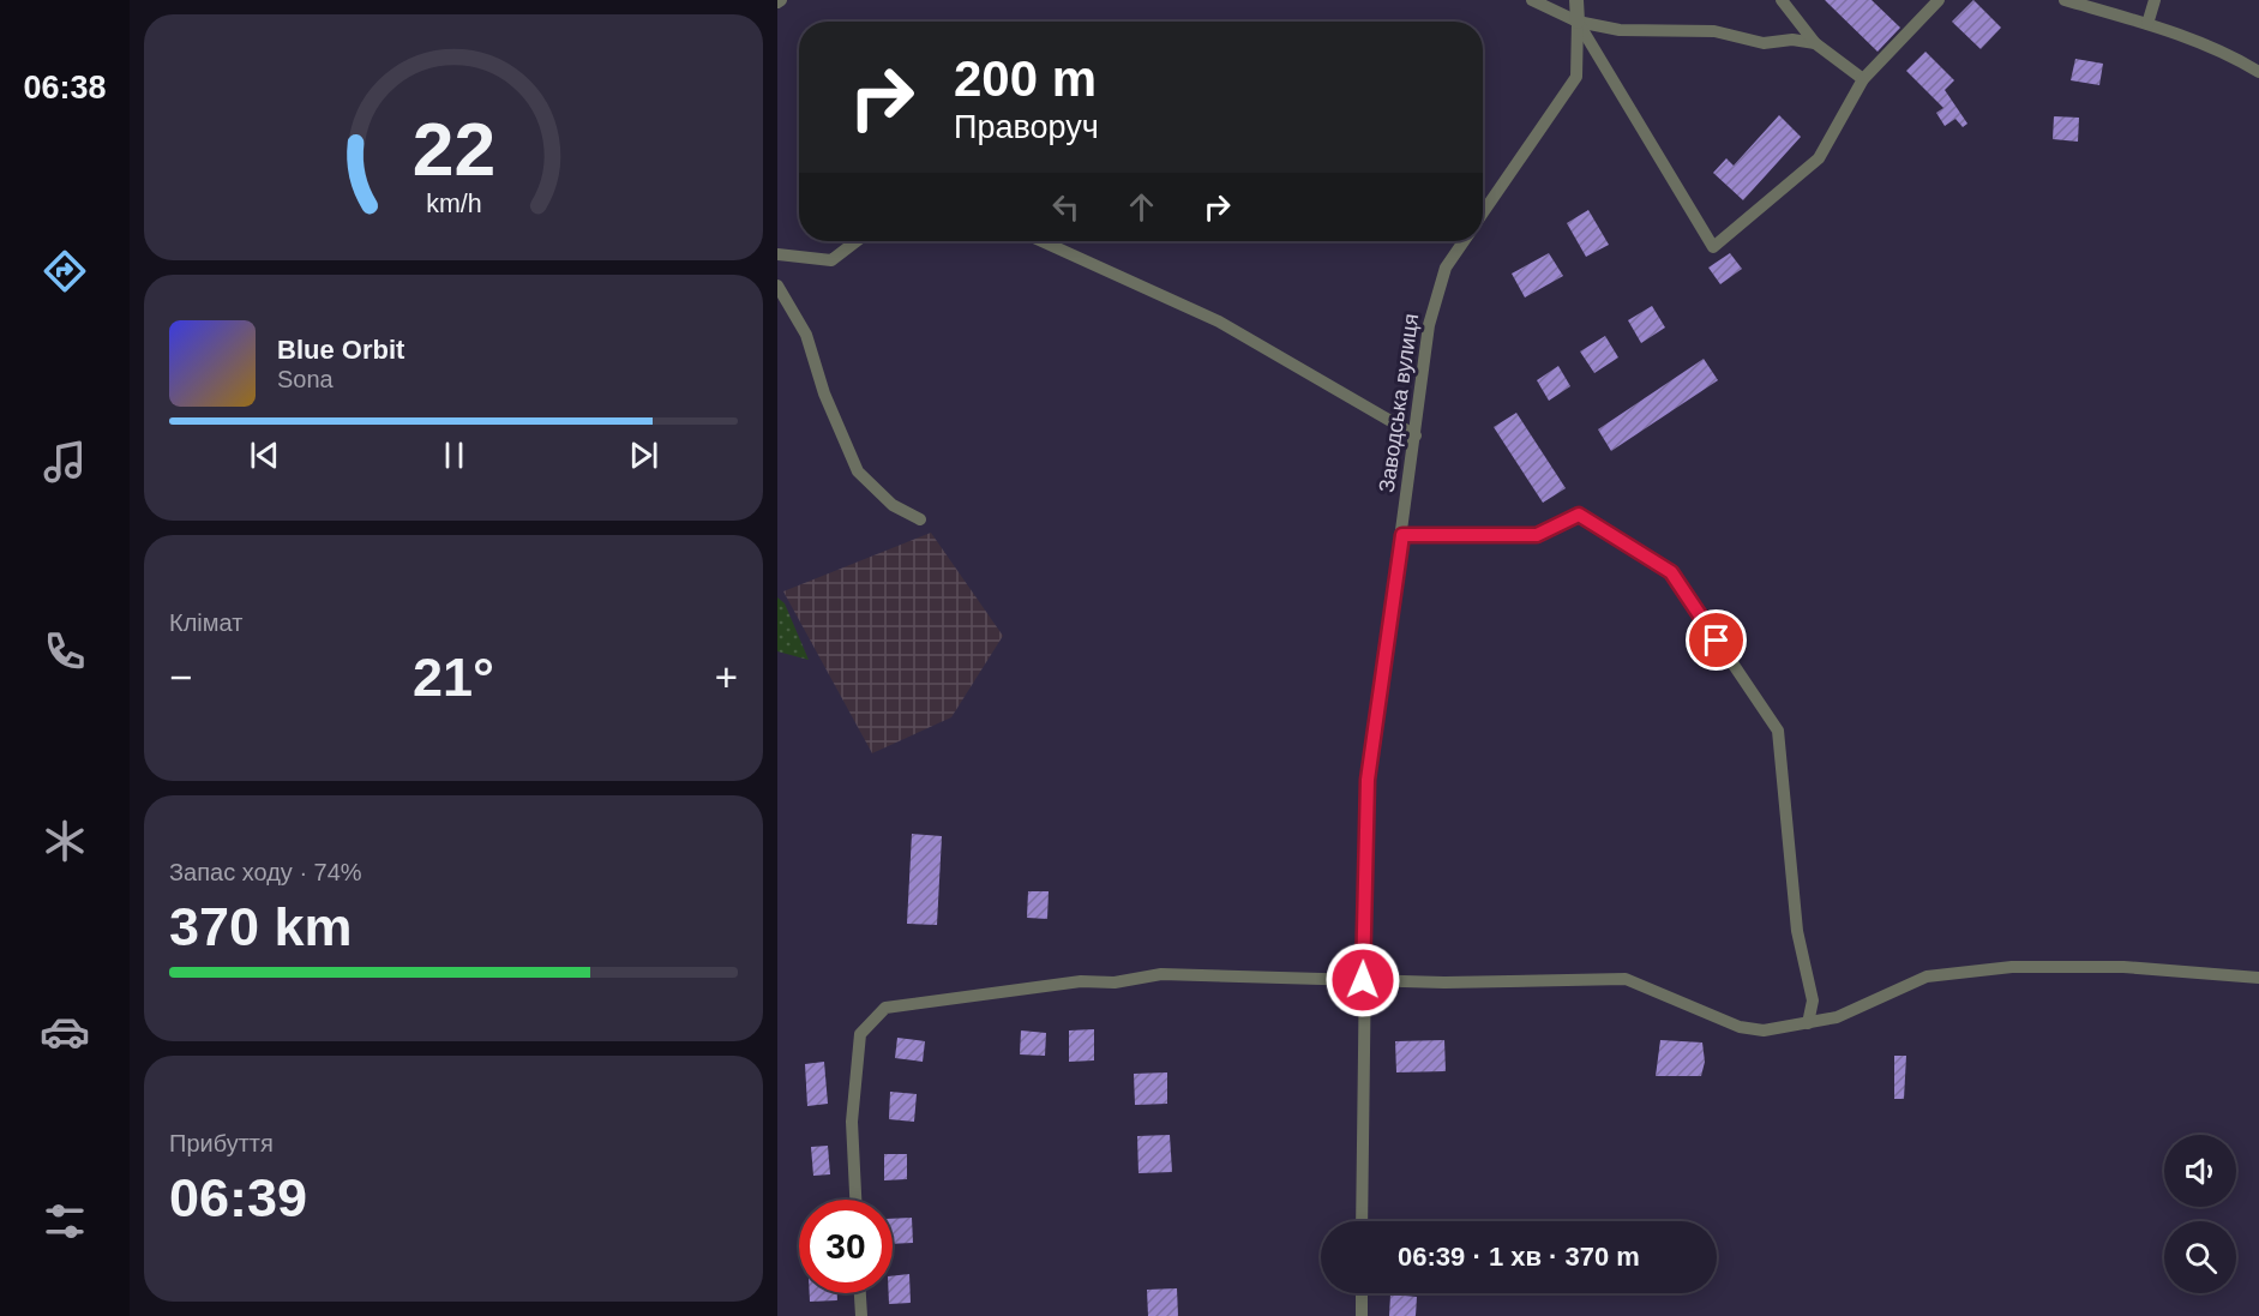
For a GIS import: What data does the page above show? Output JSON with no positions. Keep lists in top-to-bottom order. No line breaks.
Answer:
{"streets":{"street":["Заводська вулиця"]},"page":{"tabs":"06:38","turn":["200 m","Праворуч"],"song":["Blue Orbit","Sona"],"tile":["Клімат",["Запас ходу · 74%","370 km"],["Прибуття","06:39"]],"heat":["−","21°","+"],"limit":"30","trip":"06:39 · 1 хв · 370 m","gauge":["22","km/h"]}}
